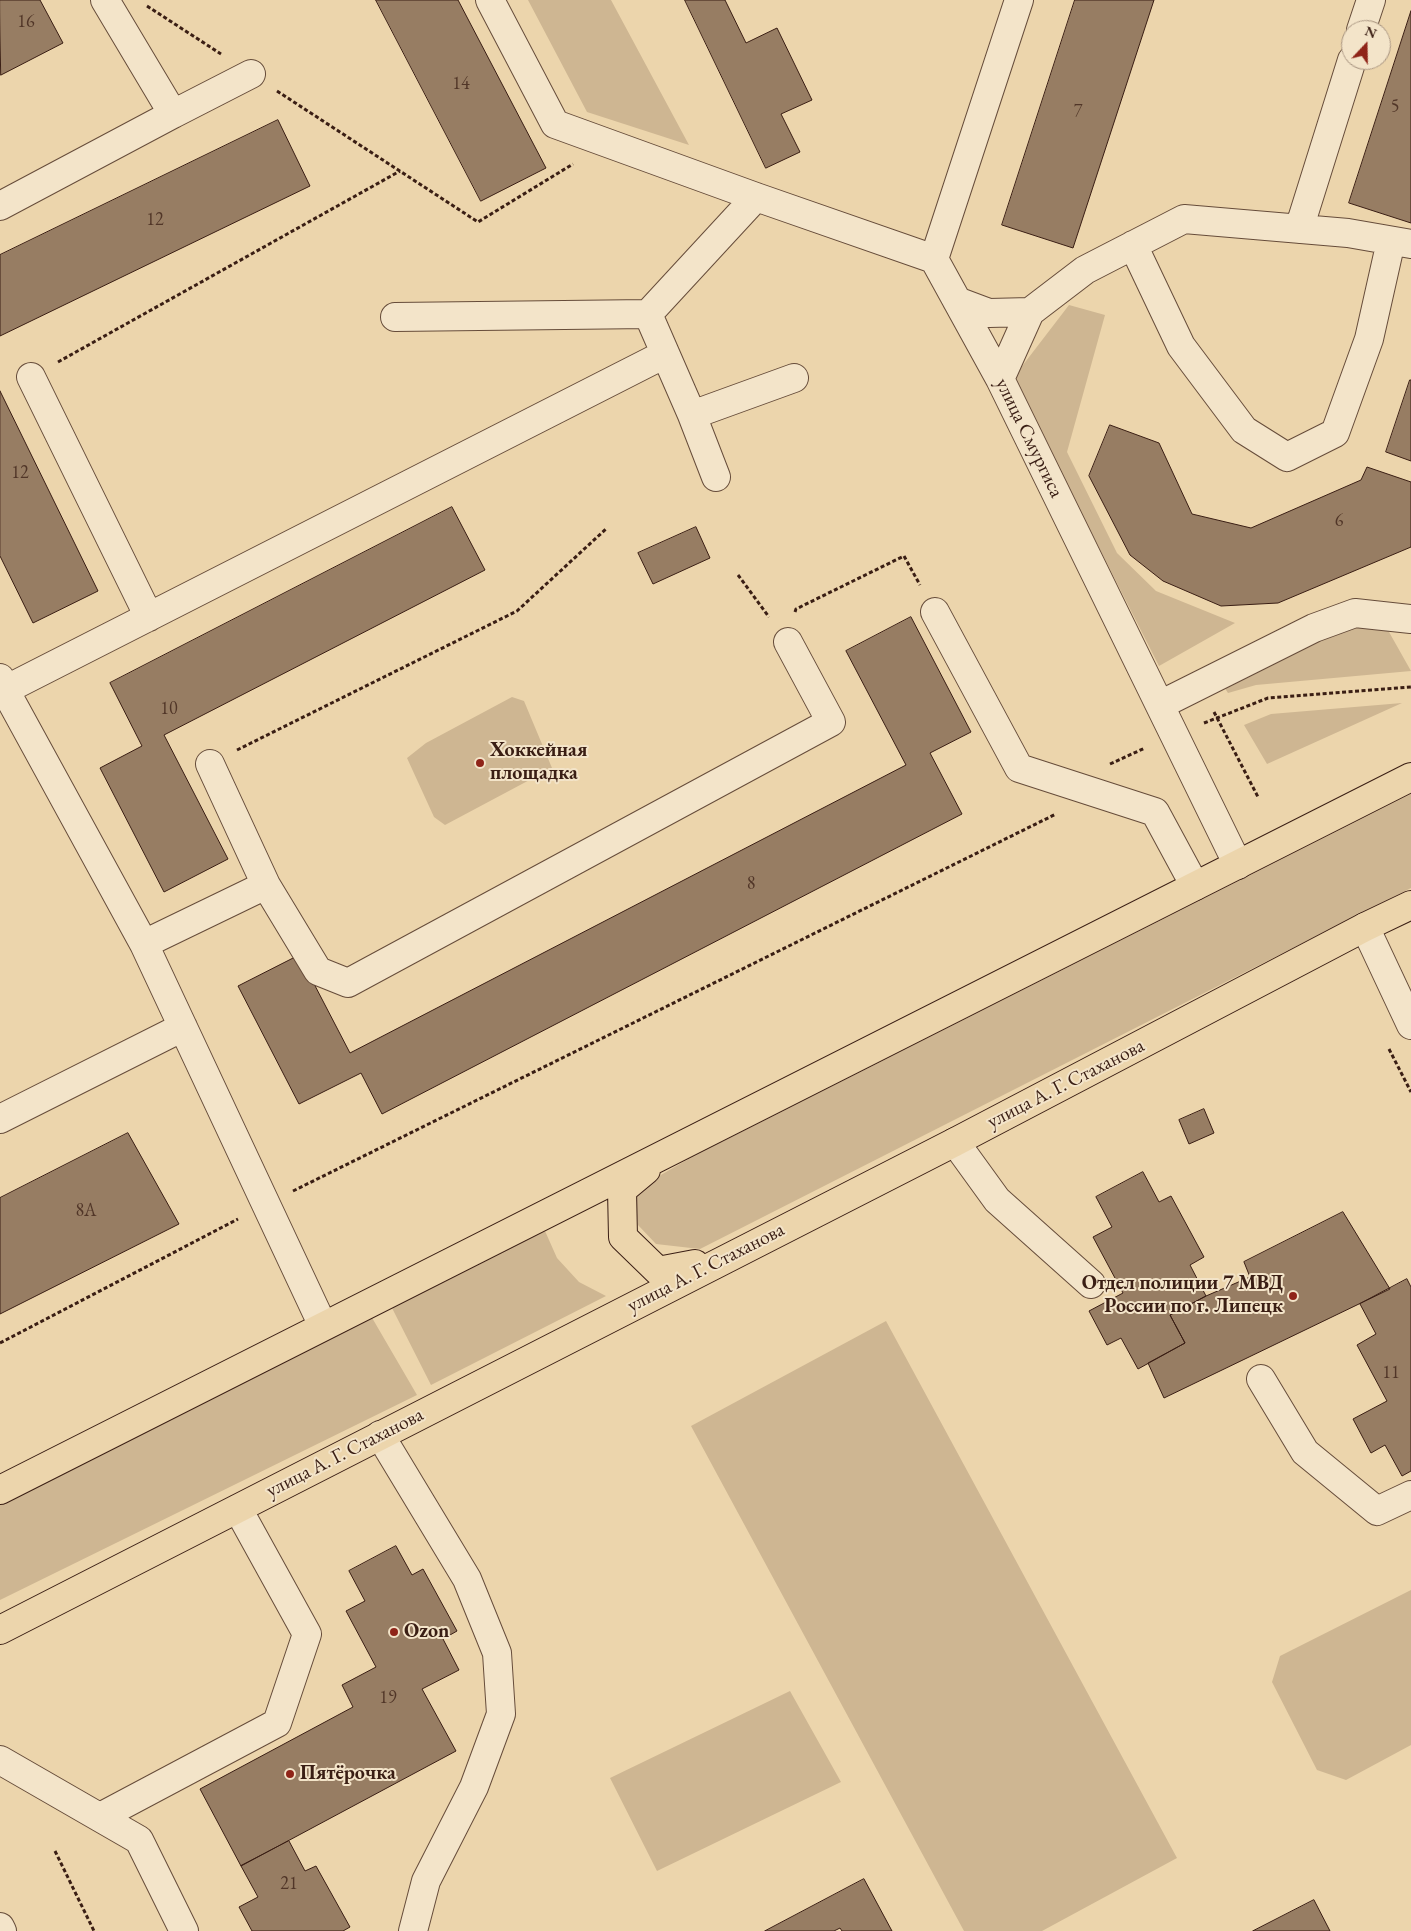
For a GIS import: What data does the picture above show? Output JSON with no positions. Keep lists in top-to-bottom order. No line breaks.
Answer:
{"streets":{"main road":["улица А. Г. Стаханова"],"street":["улица Смургиса"]},"places":["Хоккейная площадка","Отдел полиции 7 МВД России по г. Липецк","Ozon","Пятёрочка"],"house_numbers":["16","14","5","7","12","12","6","10","8","8А","11","19","21"],"north":"top"}
